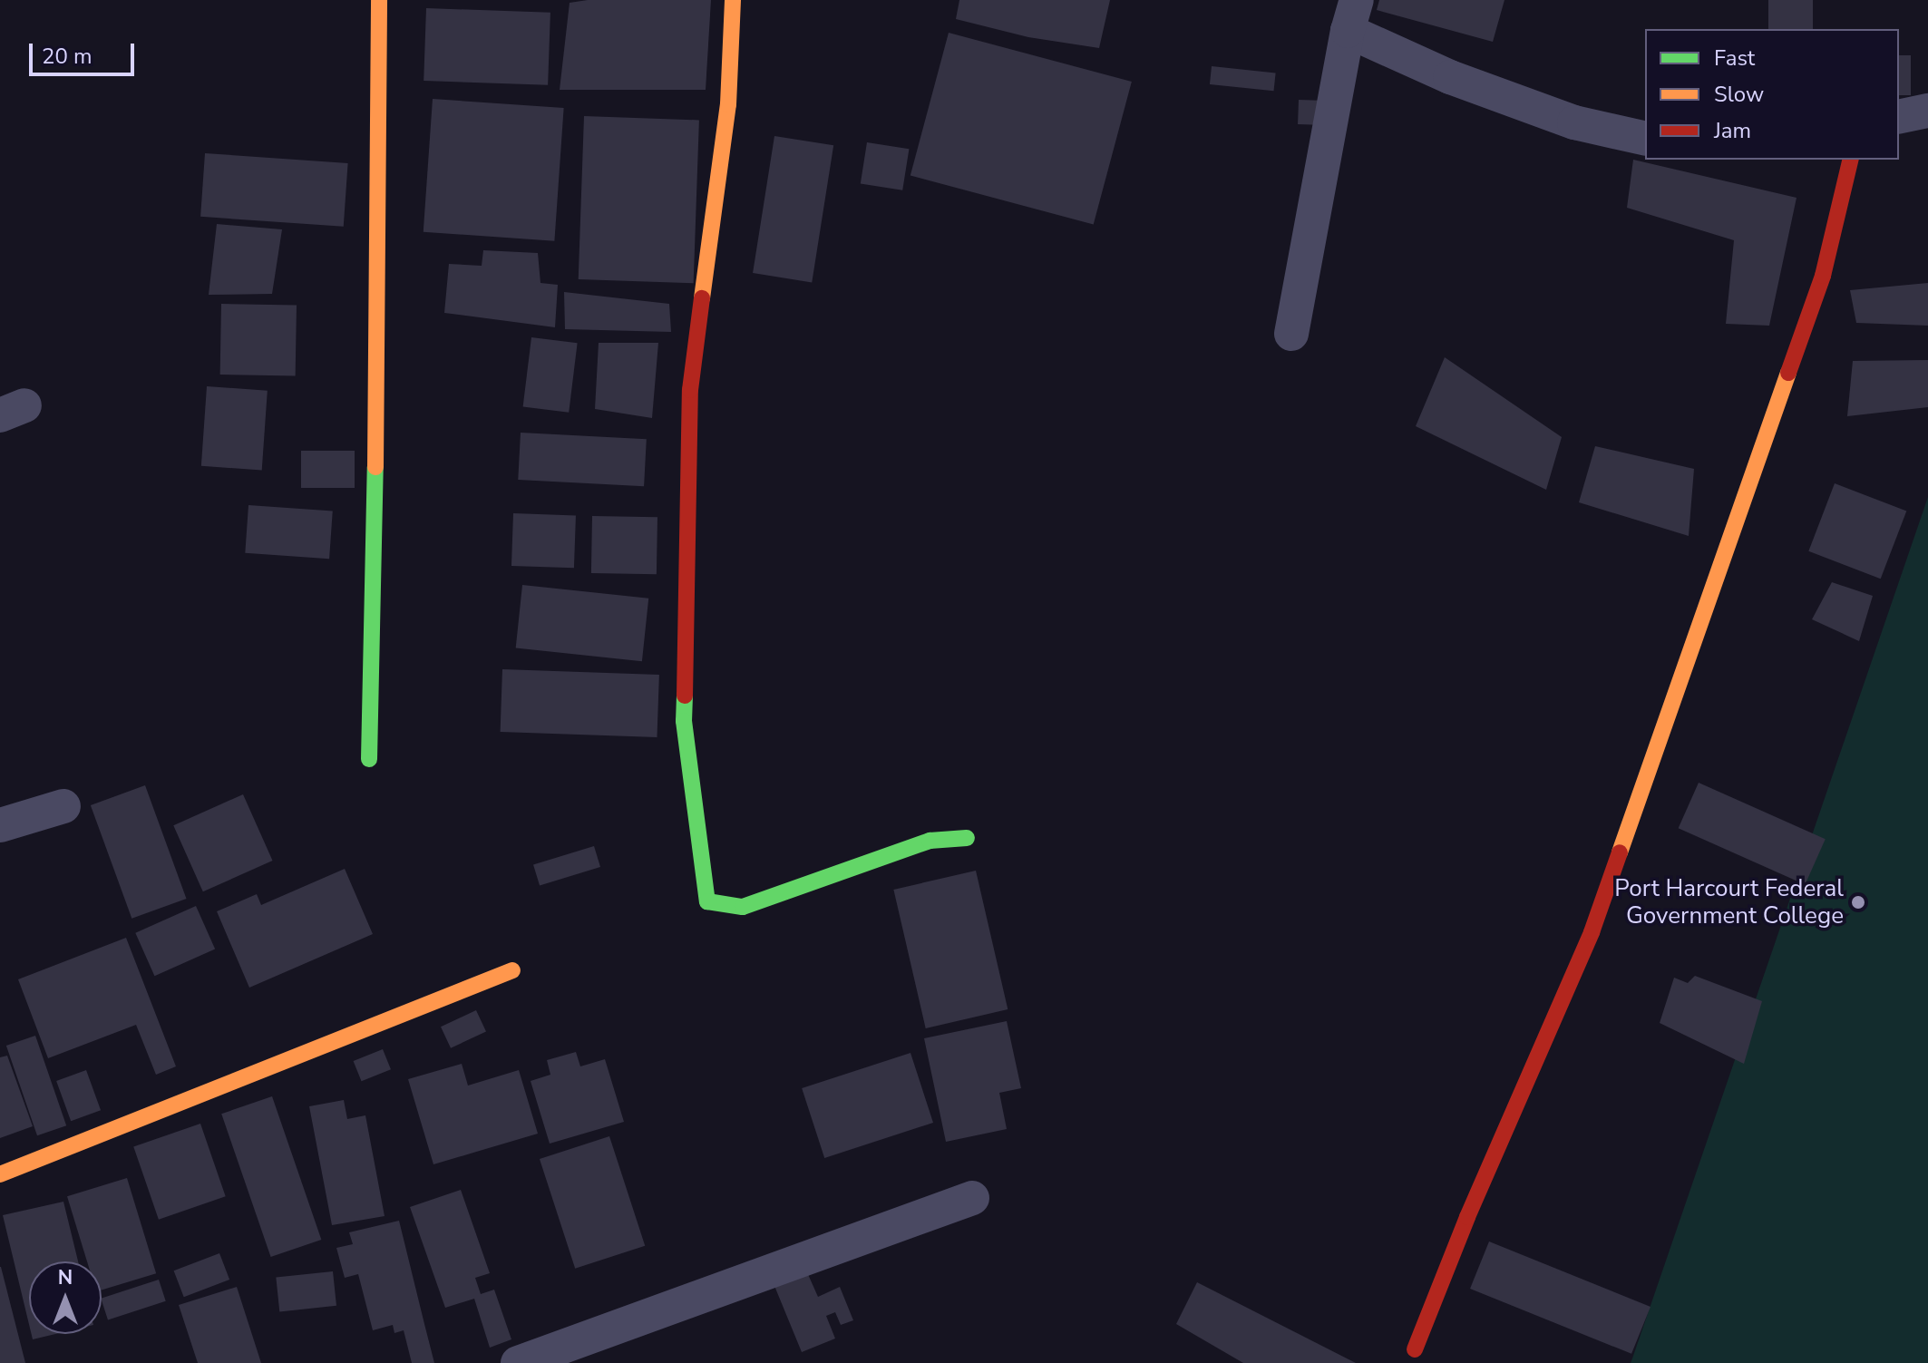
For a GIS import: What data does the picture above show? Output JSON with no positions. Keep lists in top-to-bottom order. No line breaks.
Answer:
{"places":["Port Harcourt Federal Government College"],"legend":["Fast","Slow","Jam"],"scale_bar":"20 m","north":"top"}
